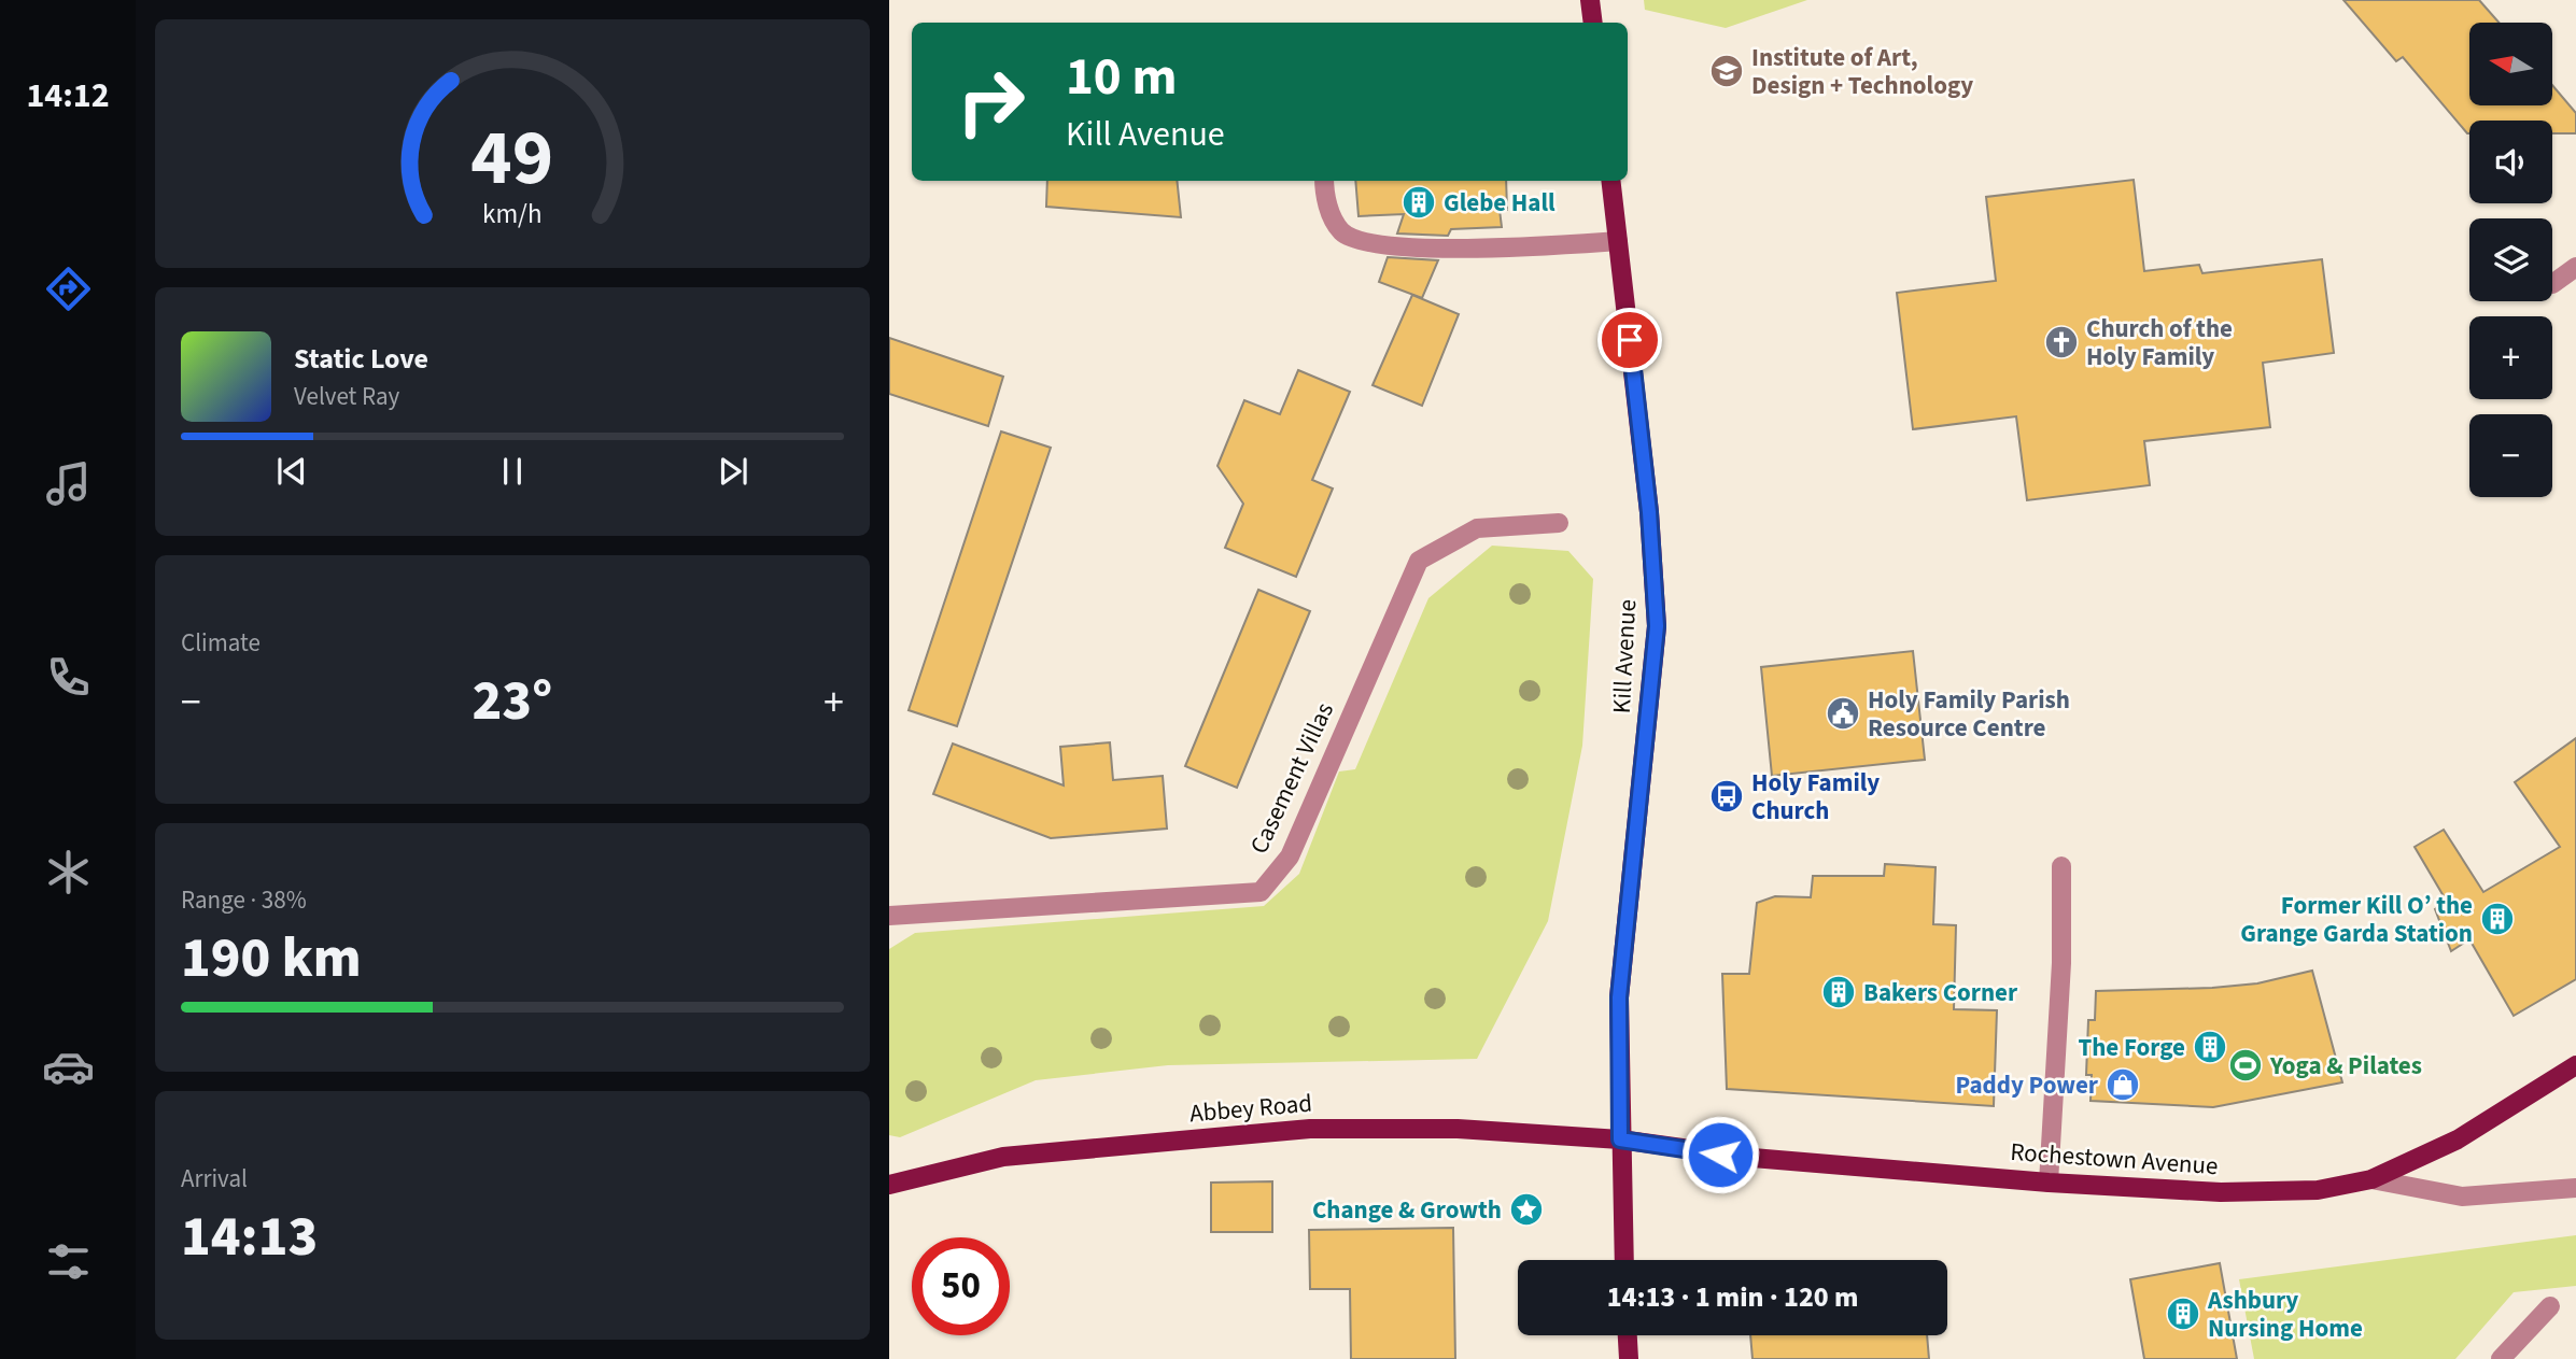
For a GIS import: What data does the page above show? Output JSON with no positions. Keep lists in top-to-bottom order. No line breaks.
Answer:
{"streets":{"main road":["Kill Avenue","Abbey Road","Rochestown Avenue"],"street":["Casement Villas"]},"crossings":[["Kill Avenue","Abbey Road"],["Kill Avenue","Rochestown Avenue"],["Abbey Road","Rochestown Avenue"]],"places":{"school or university":["Institute of Art, Design + Technology"],"building":["Glebe Hall","Former Kill O’ the Grange Garda Station","Bakers Corner","The Forge","Ashbury Nursing Home"],"church":["Church of the Holy Family"],"public building":["Holy Family Parish Resource Centre"],"bus stop":["Holy Family Church"],"sports":["Yoga & Pilates"],"shop":["Paddy Power"],"place":["Change & Growth"]},"north":"left","page":{"tabs":"14:12","map_buttons":["+","−"],"turn":["10 m","Kill Avenue"],"song":["Static Love","Velvet Ray"],"tile":["Climate",["Range · 38%","190 km"],["Arrival","14:13"]],"heat":["−","23°","+"],"limit":"50","trip":"14:13 · 1 min · 120 m","gauge":["49","km/h"]}}
